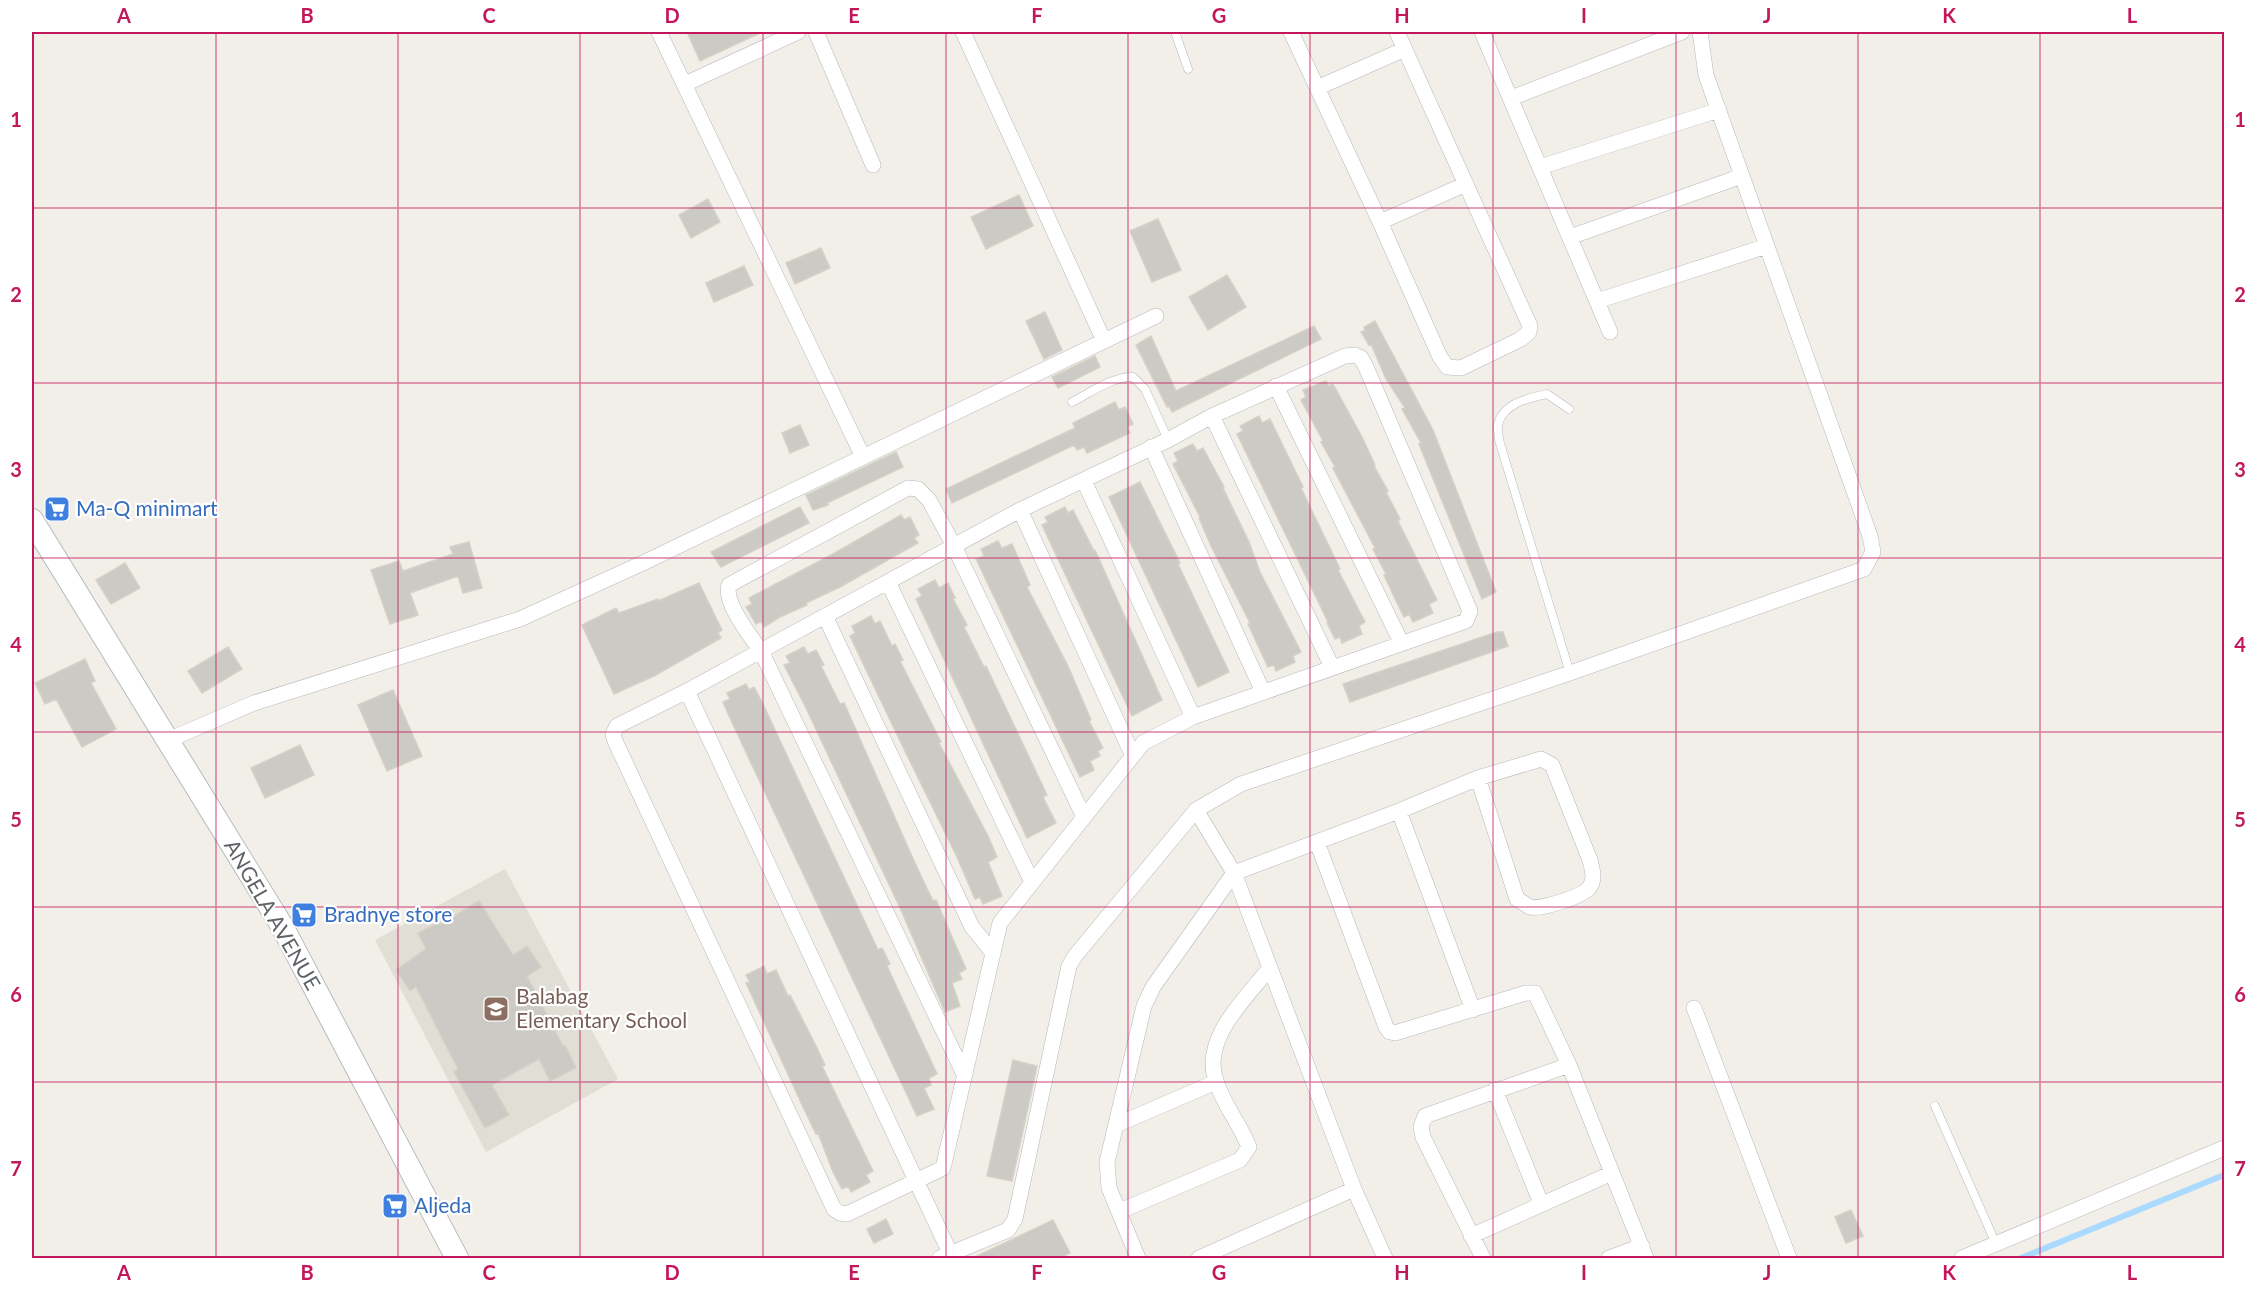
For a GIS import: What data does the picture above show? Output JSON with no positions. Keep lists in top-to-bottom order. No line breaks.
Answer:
{"streets":{"main road":["ANGELA AVENUE"]},"places":{"supermarket":["Ma-Q minimart","Bradnye store","Aljeda"],"school or university":["Balabag Elementary School"]},"grid":{"columns":["A","B","C","D","E","F","G","H","I","J","K","L"],"rows":["1","2","3","4","5","6","7"]}}
